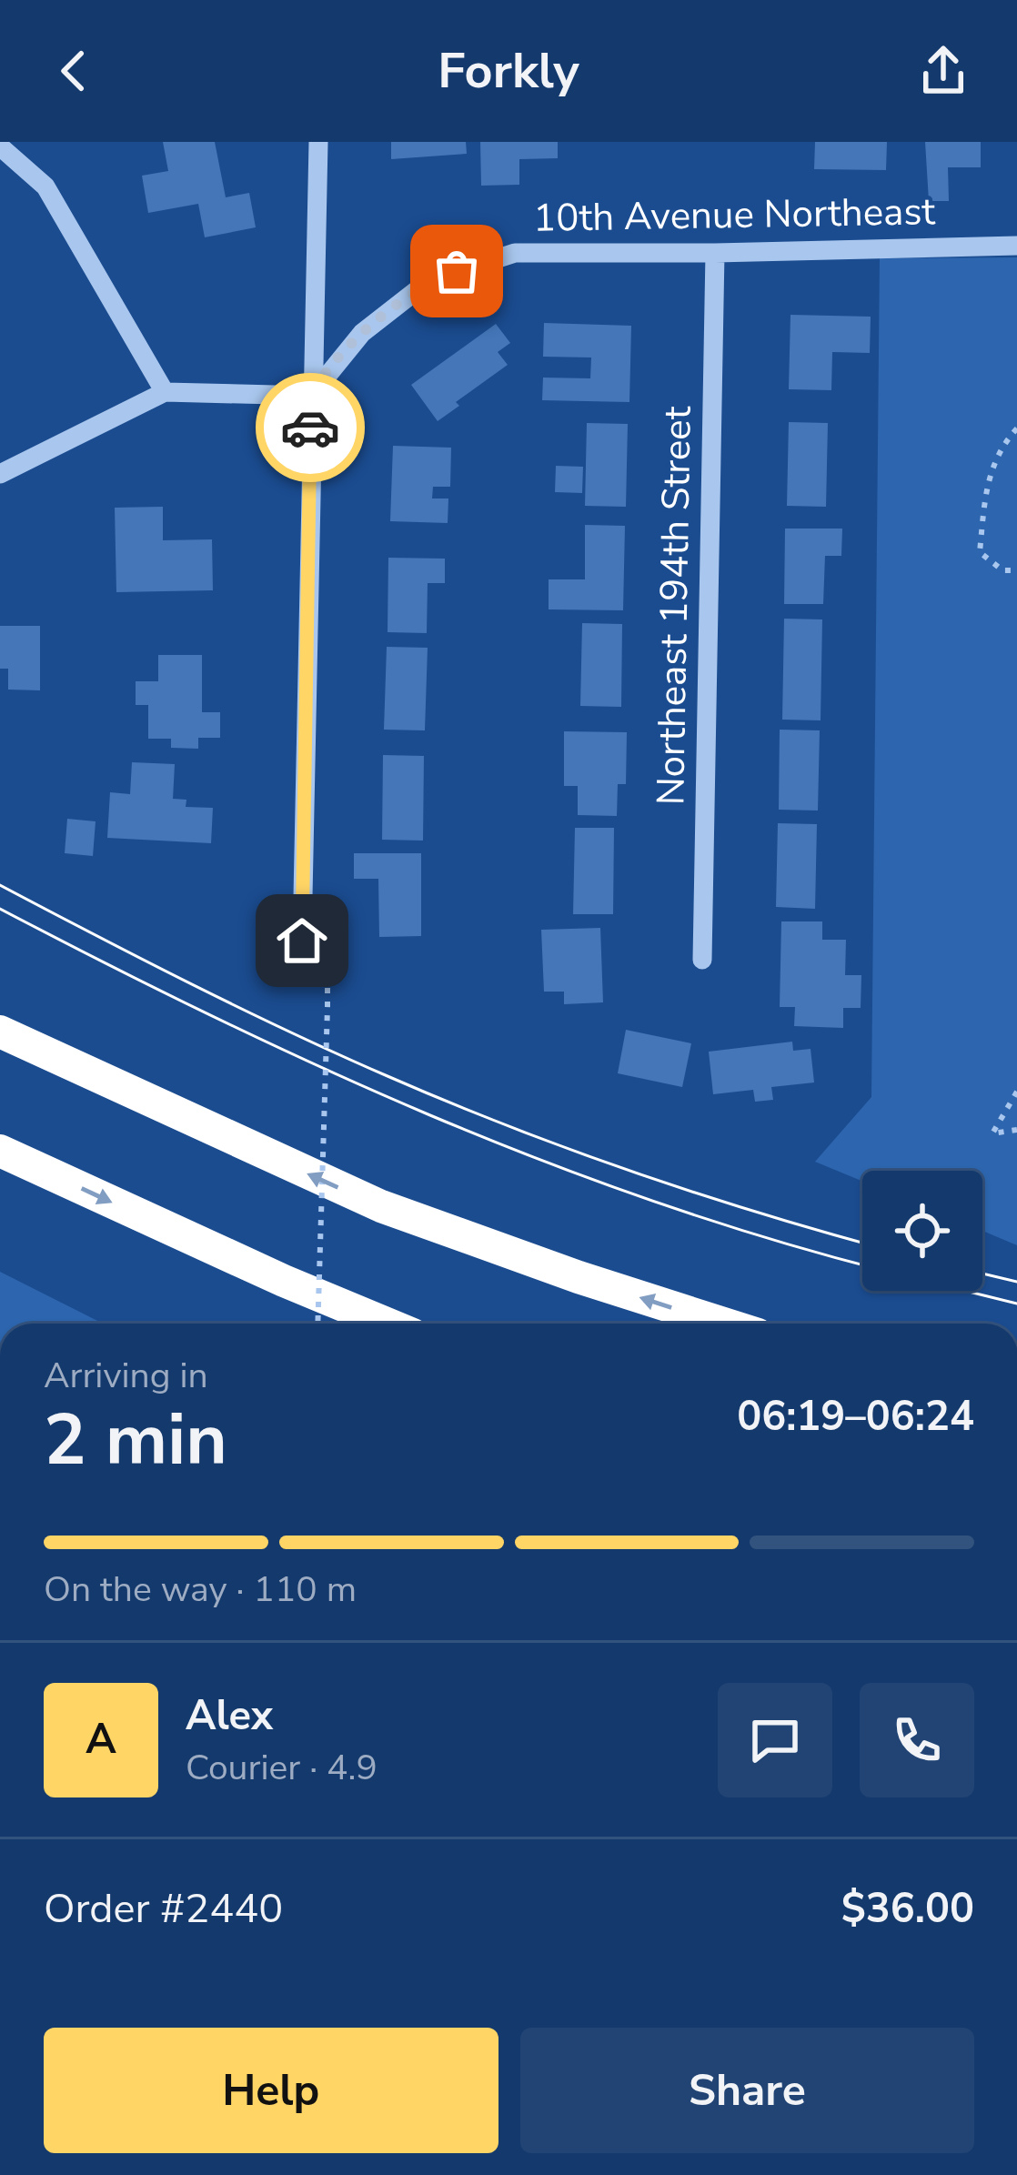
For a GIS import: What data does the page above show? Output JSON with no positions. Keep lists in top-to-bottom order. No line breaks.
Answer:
{"streets":{"street":["10th Avenue Northeast","Northeast 194th Street"]},"crossings":[["10th Avenue Northeast","Northeast 194th Street"]],"page":{"header":"Forkly","heading":["2 min","Arriving in","06:19–06:24"],"panel":["Alex","Courier · 4.9","Order #2440","$36.00"],"bar":"On the way · 110 m","round":"A","buttons":["Help","Share"]}}
